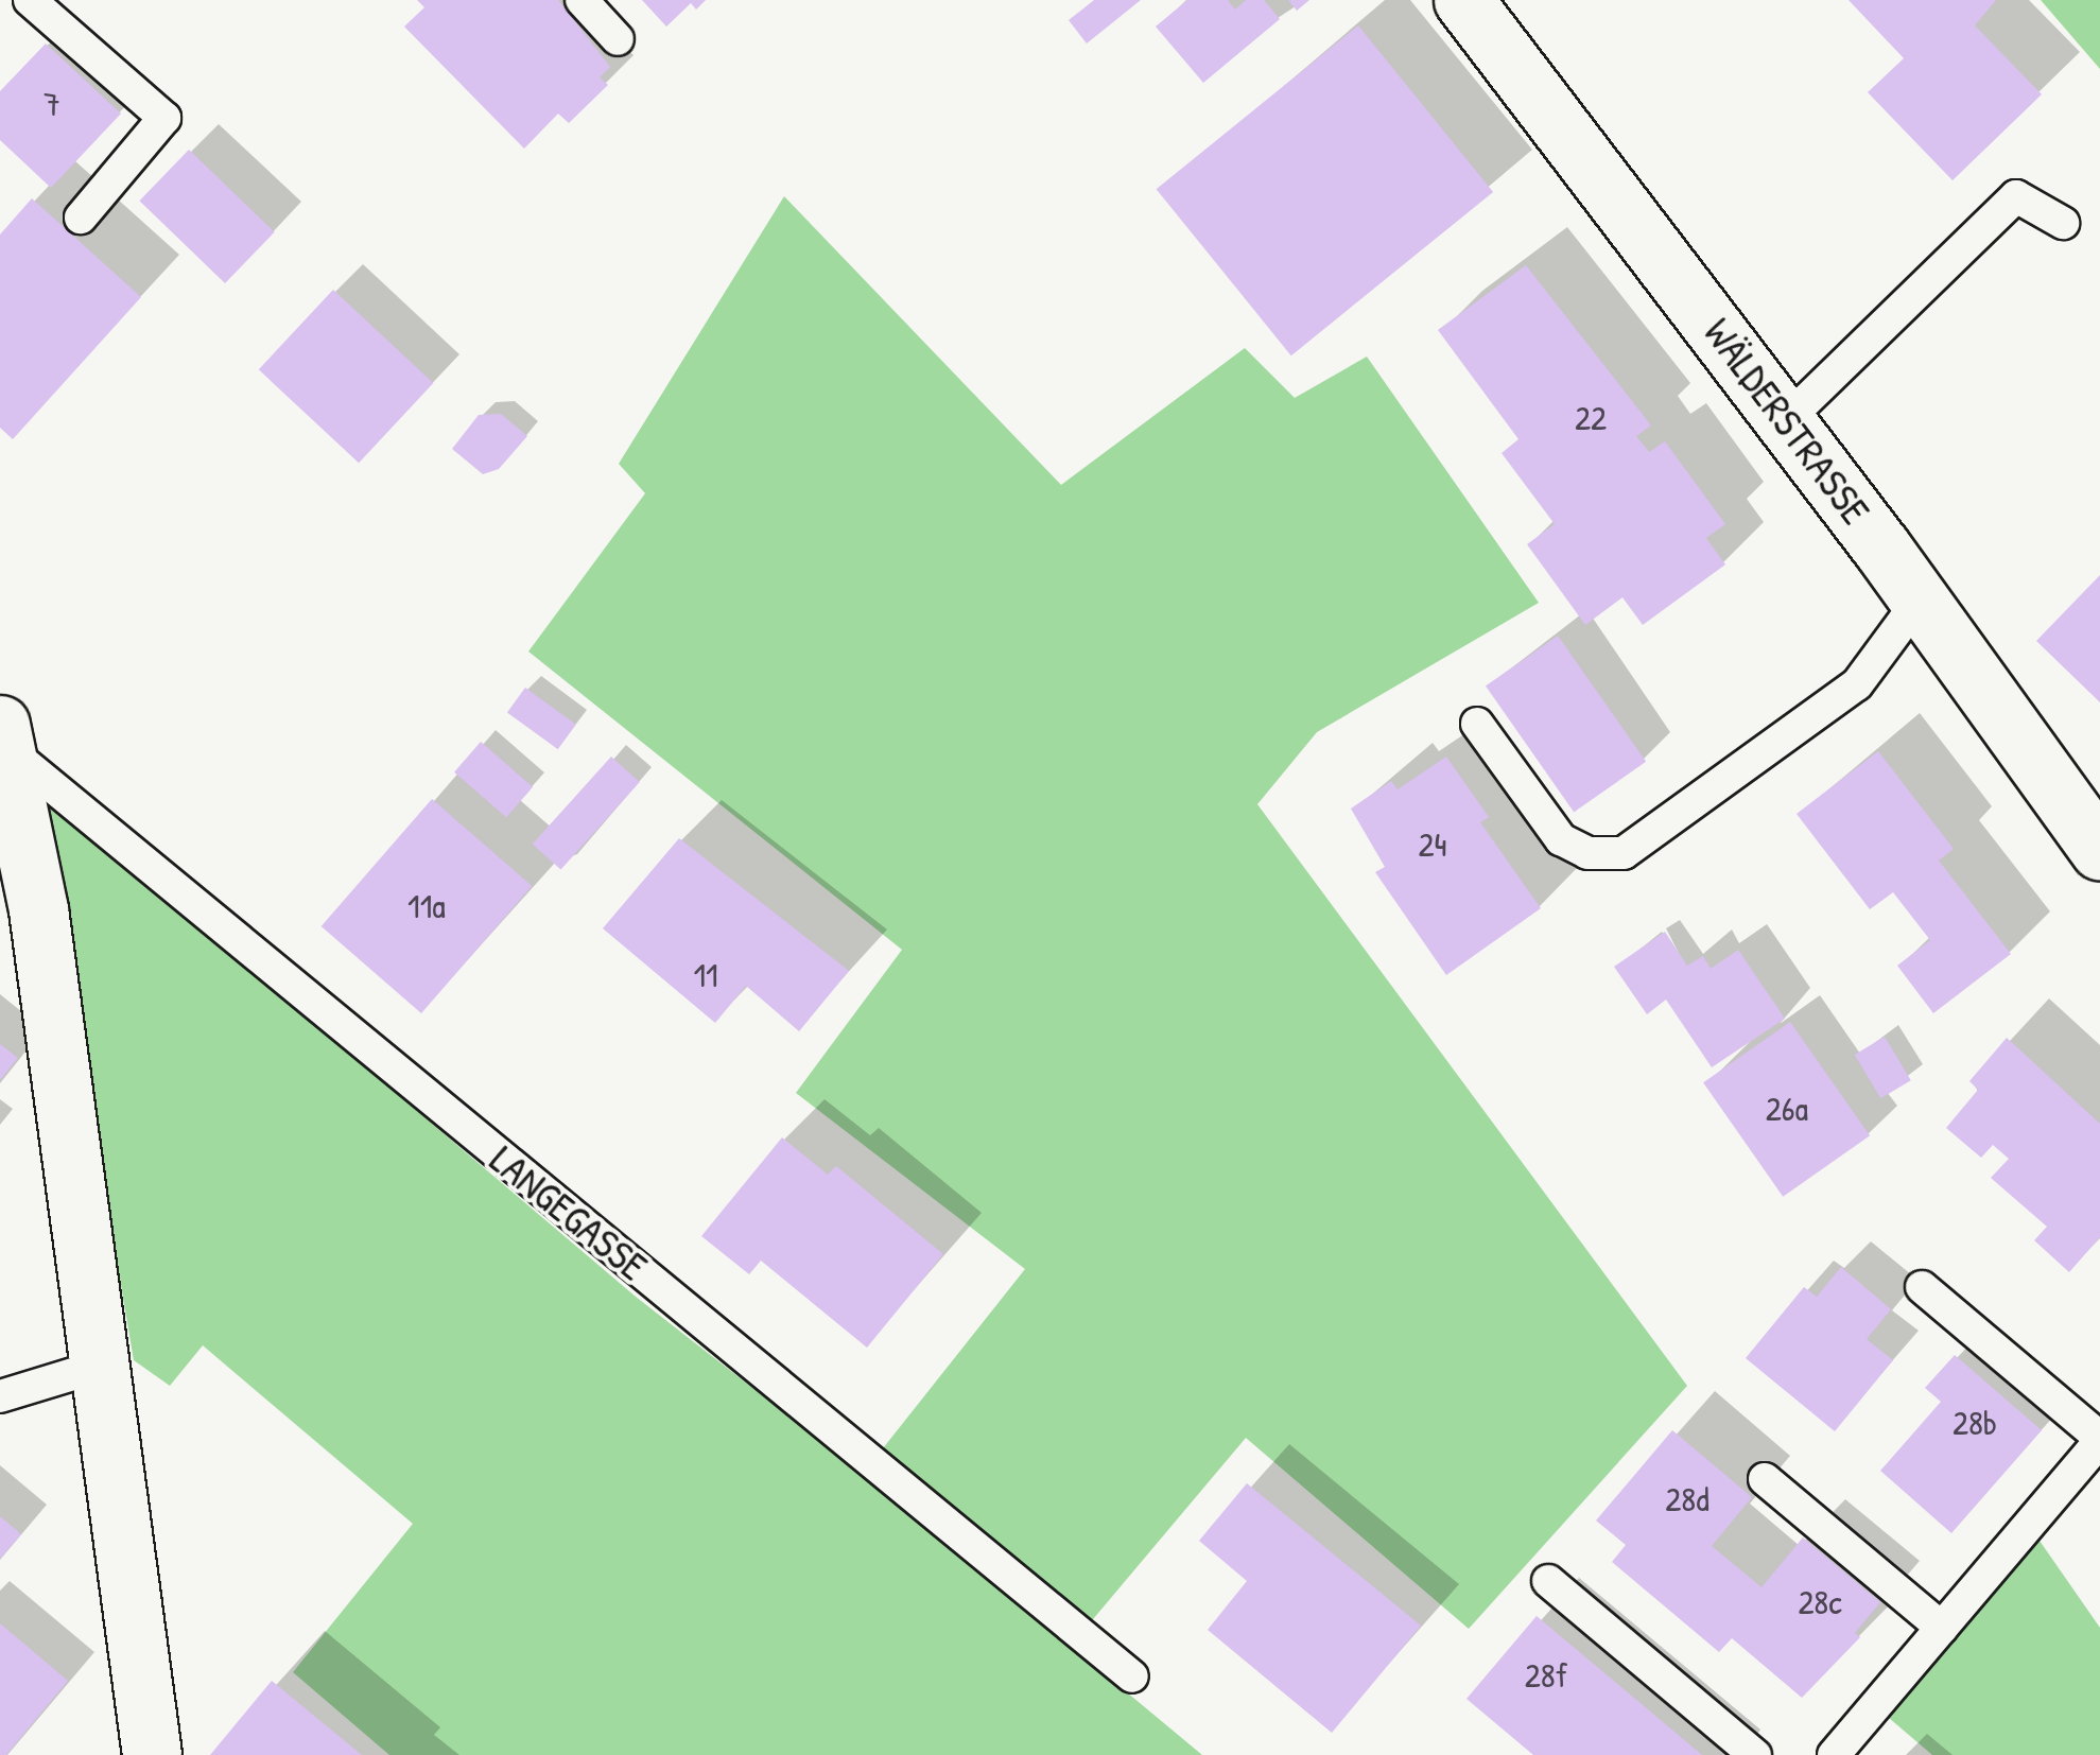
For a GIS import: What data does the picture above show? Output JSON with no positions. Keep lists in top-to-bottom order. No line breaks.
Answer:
{"streets":{"main road":["WÄLDERSTRASSE","LANGEGASSE"]},"house_numbers":["7","22","24","11a","11","26a","28b","28d","28c","28f"]}
